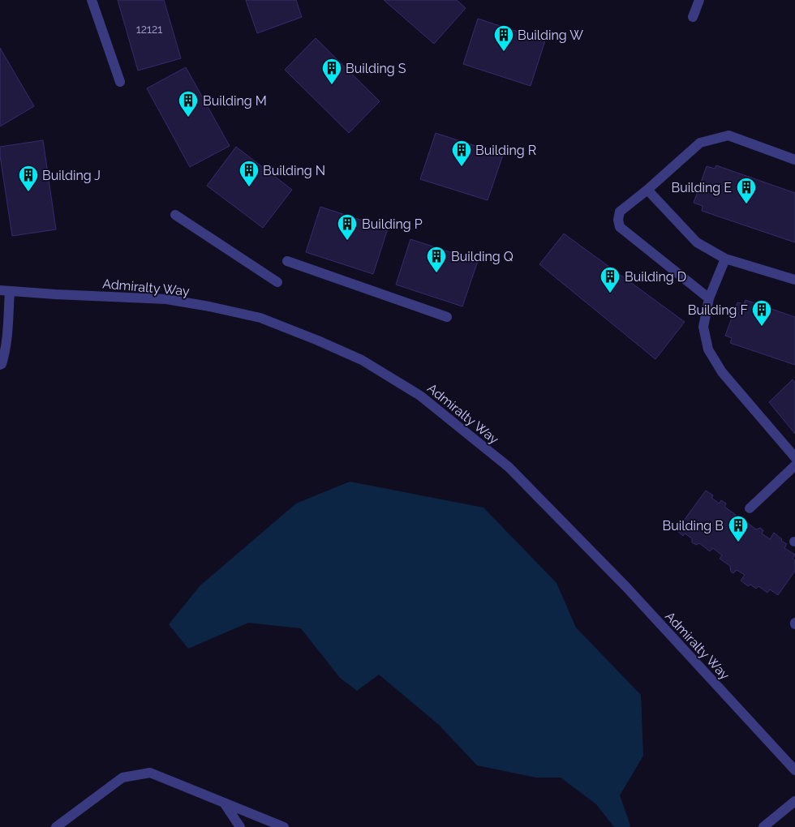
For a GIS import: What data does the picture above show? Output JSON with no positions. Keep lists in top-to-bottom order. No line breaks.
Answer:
{"streets":{"street":["Admiralty Way"]},"places":{"building":["Building W","Building S","Building M","Building R","Building N","Building J","Building E","Building P","Building Q","Building D","Building F","Building B"]},"house_numbers":["12121"]}
